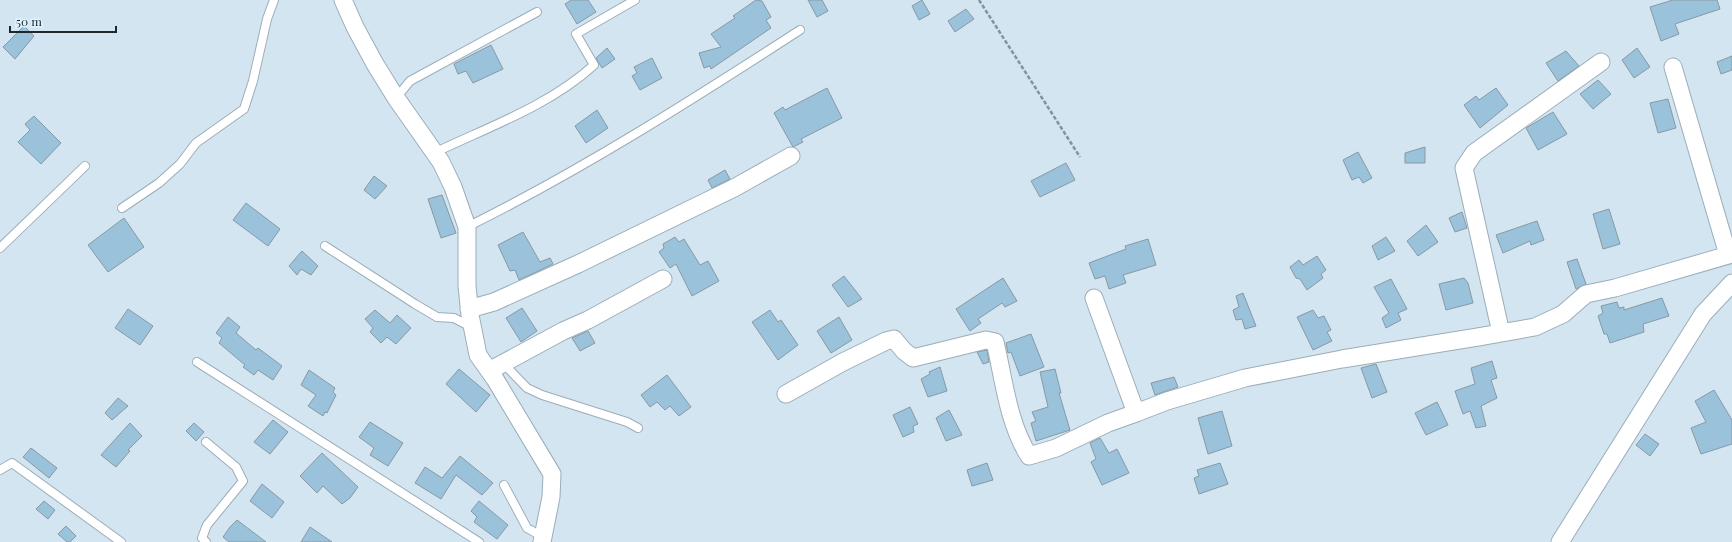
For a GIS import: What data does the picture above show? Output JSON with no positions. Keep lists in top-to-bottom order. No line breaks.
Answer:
{"scale_bar":"50 m"}
